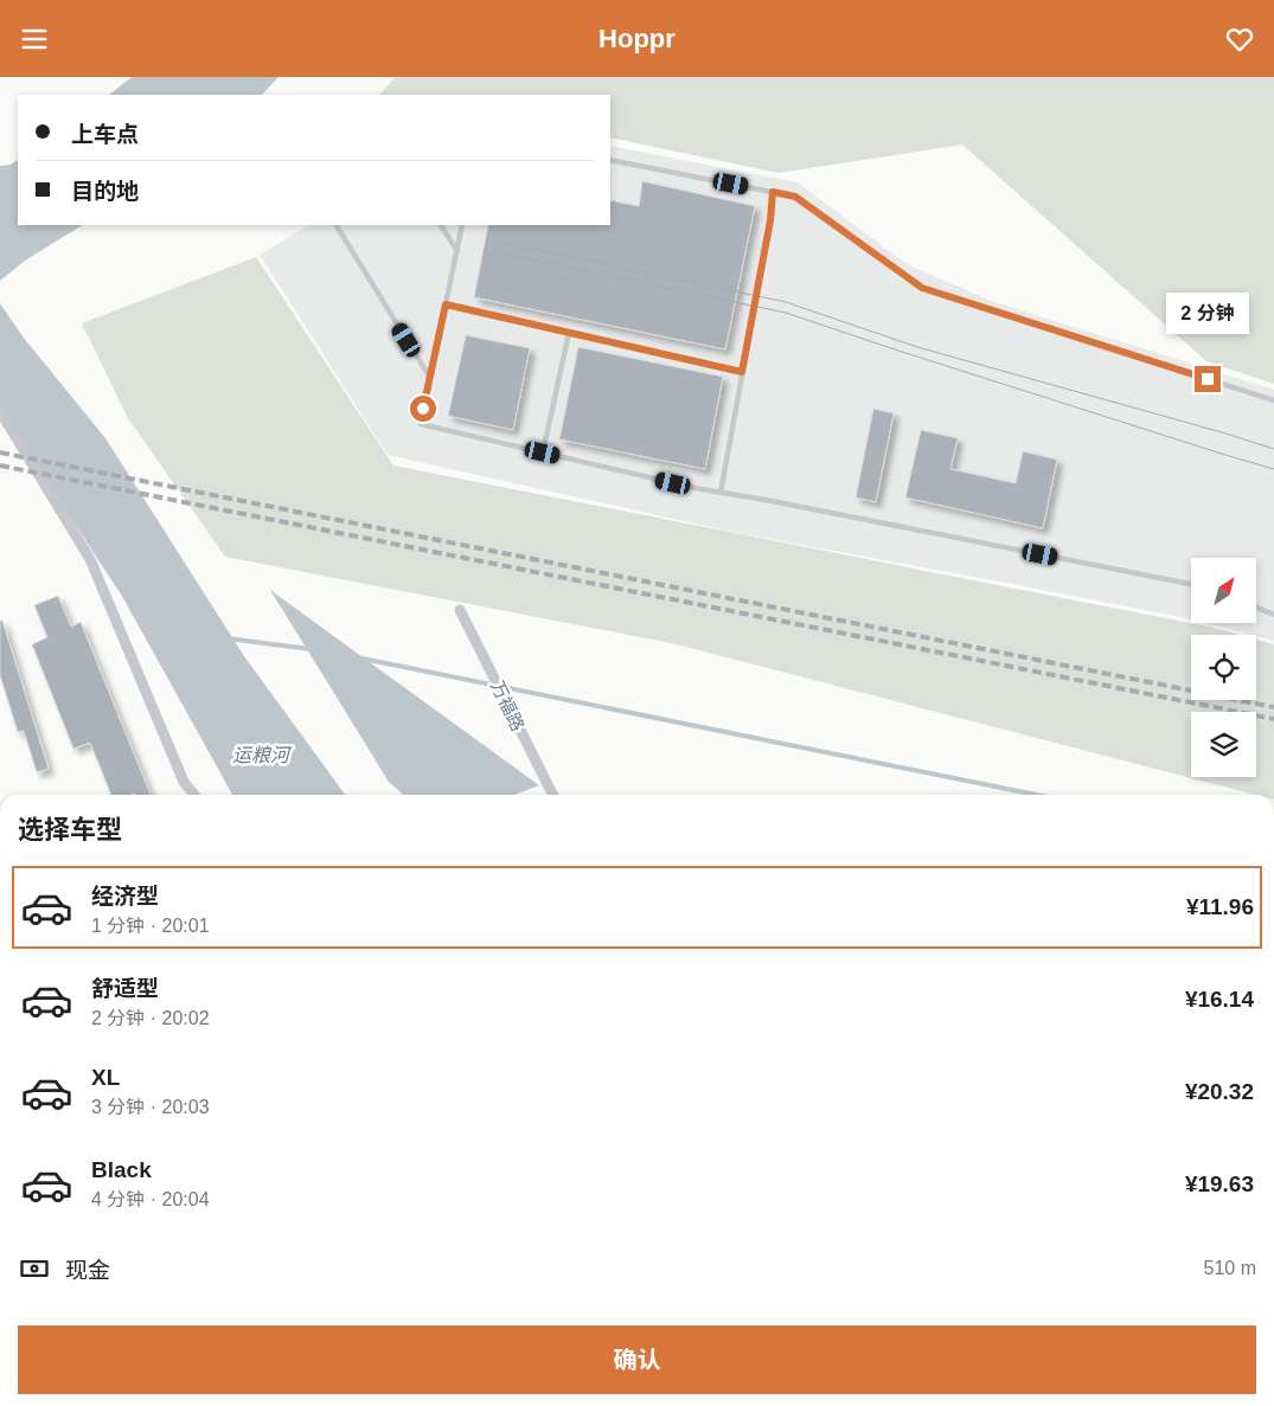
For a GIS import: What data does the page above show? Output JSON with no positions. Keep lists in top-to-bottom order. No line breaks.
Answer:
{"streets":{"street":["万福路"]},"water":["运粮河"],"north":"top right","page":{"header":"Hoppr","banner":["上车点","目的地"],"bubble":"2 分钟","heading":"选择车型","list":[{"name":"经济型","note":"1 分钟 · 20:01","value":"¥11.96"},{"name":"舒适型","note":"2 分钟 · 20:02","value":"¥16.14"},{"name":"XL","note":"3 分钟 · 20:03","value":"¥20.32"},{"name":"Black","note":"4 分钟 · 20:04","value":"¥19.63"}],"pay":["现金","510 m"],"buttons":"确认"}}
